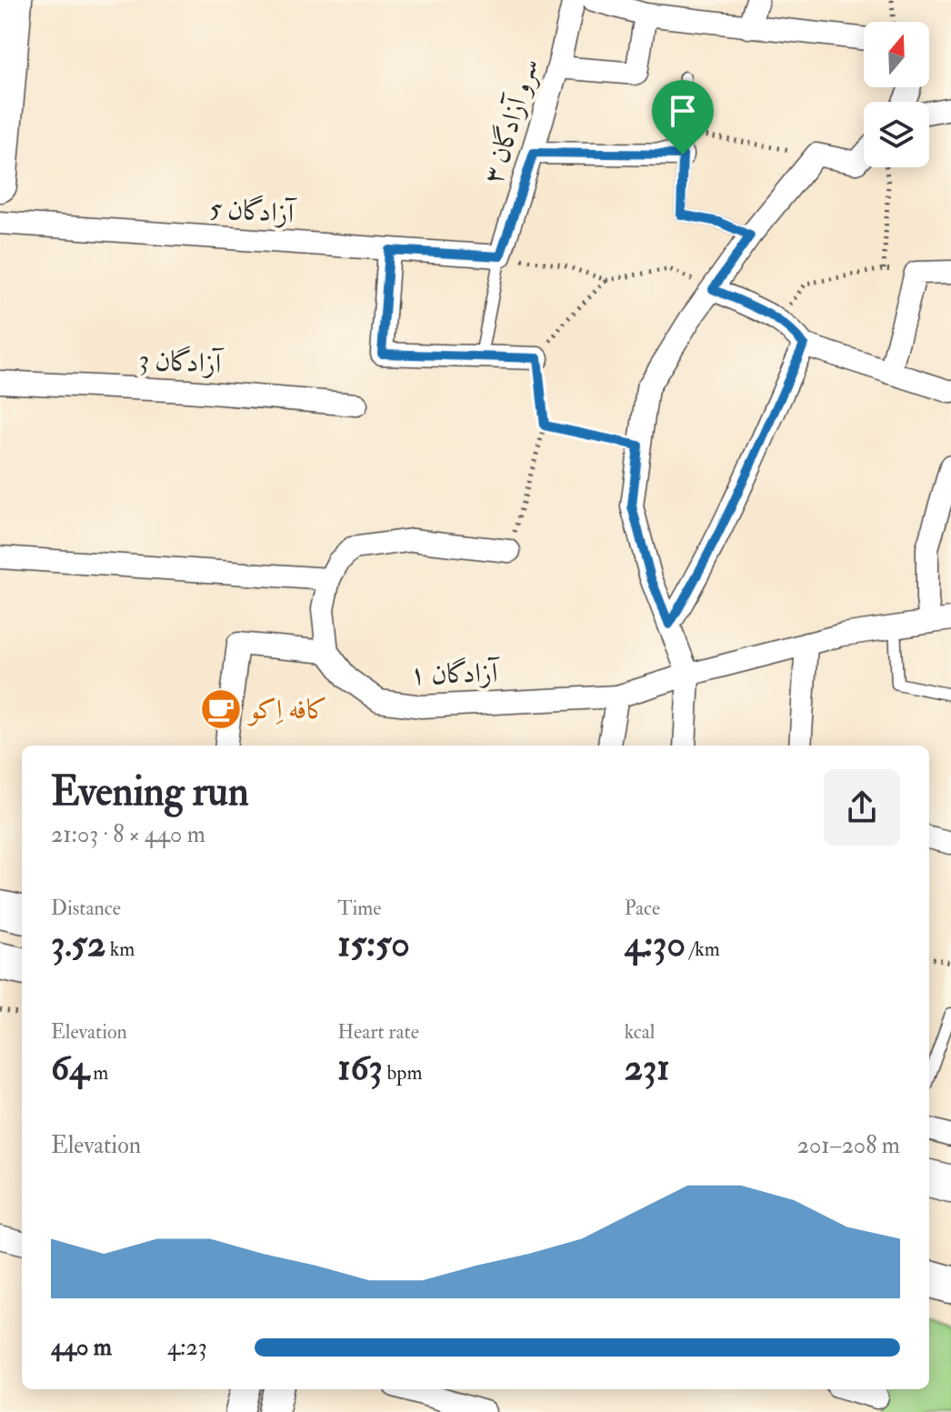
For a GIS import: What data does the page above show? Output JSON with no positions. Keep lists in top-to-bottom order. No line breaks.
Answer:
{"streets":{"street":["سرو آزادگان ۳","آزادگان 5","آزادگان 3","آزادگان ۱"]},"crossings":[["سرو آزادگان ۳","آزادگان 5"]],"places":{"cafe":["کافه اِکو"]},"north":"top","page":{"heading":["Evening run","21:03 · 8 × 440 m"],"stats":[["Distance","3.52 km"],["Time","15:50"],["Pace","4:30 /km"],["Elevation","64 m"],["Heart rate","163 bpm"],["kcal","231"]],"chart":["Elevation","201–208 m"],"list":[{"name":"440 m","note":"4:23"}]}}
